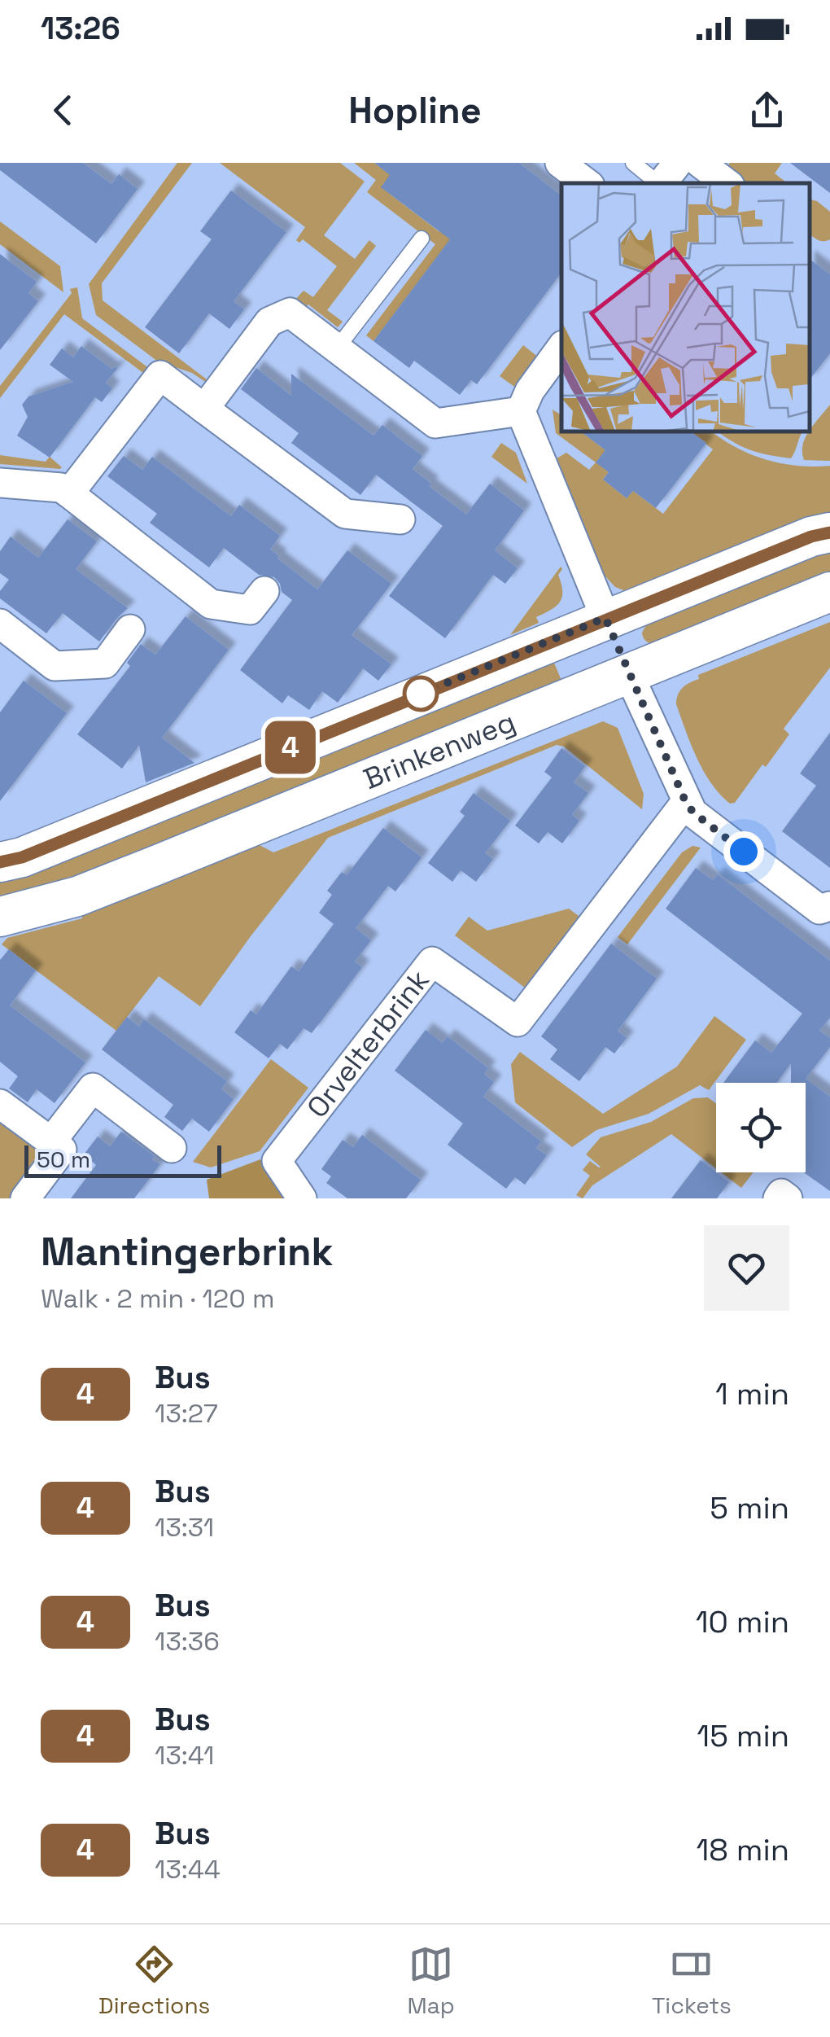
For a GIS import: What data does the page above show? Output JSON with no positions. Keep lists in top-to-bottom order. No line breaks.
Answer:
{"streets":{"street":["Brinkenweg","Orvelterbrink"]},"lines":["bus line 4"],"scale_bar":"50 m","page":{"status":"13:26","header":"Hopline","on_map":"4","scale":"50 m","heading":["Mantingerbrink","Walk · 2 min · 120 m"],"list":[{"mark":"4","name":"Bus","note":"13:27","value":"1 min"},{"mark":"4","name":"Bus","note":"13:31","value":"5 min"},{"mark":"4","name":"Bus","note":"13:36","value":"10 min"},{"mark":"4","name":"Bus","note":"13:41","value":"15 min"},{"mark":"4","name":"Bus","note":"13:44","value":"18 min"}],"tabs":["Directions","Map","Tickets"]}}
